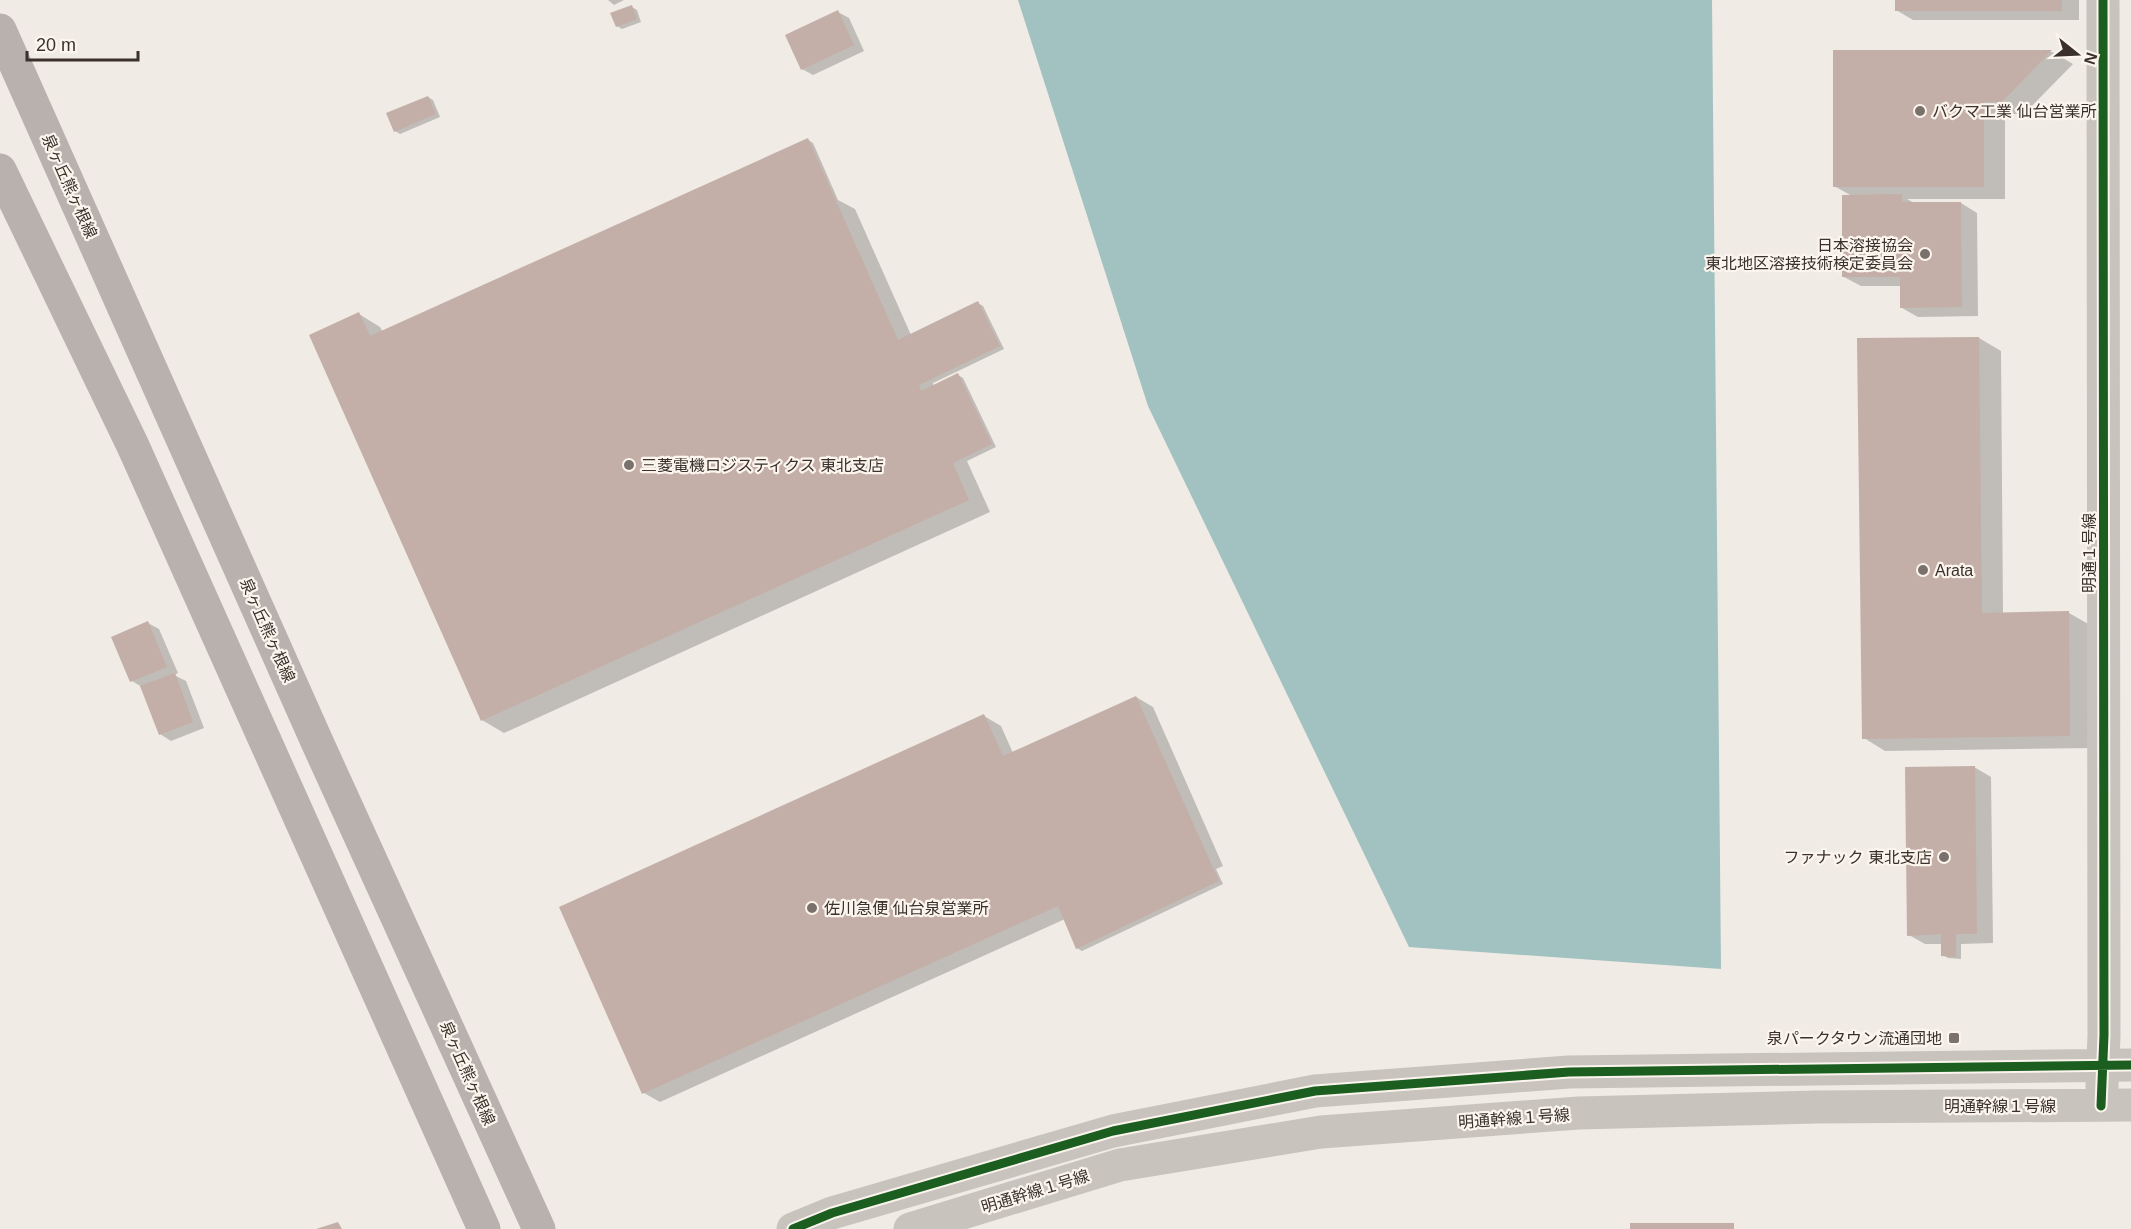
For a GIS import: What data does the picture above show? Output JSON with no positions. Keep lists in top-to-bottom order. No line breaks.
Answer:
{"streets":{"main road":["泉ヶ丘熊ヶ根線"],"street":["明通１号線","明通幹線１号線"]},"crossings":[["明通１号線","明通幹線１号線"]],"places":{"other":["バクマ工業 仙台営業所","日本溶接協会 東北地区溶接技術検定委員会","三菱電機ロジスティクス 東北支店","Arata","ファナック 東北支店","佐川急便 仙台泉営業所"],"transit":["泉パークタウン流通団地"]},"scale_bar":"20 m","north":"right"}
